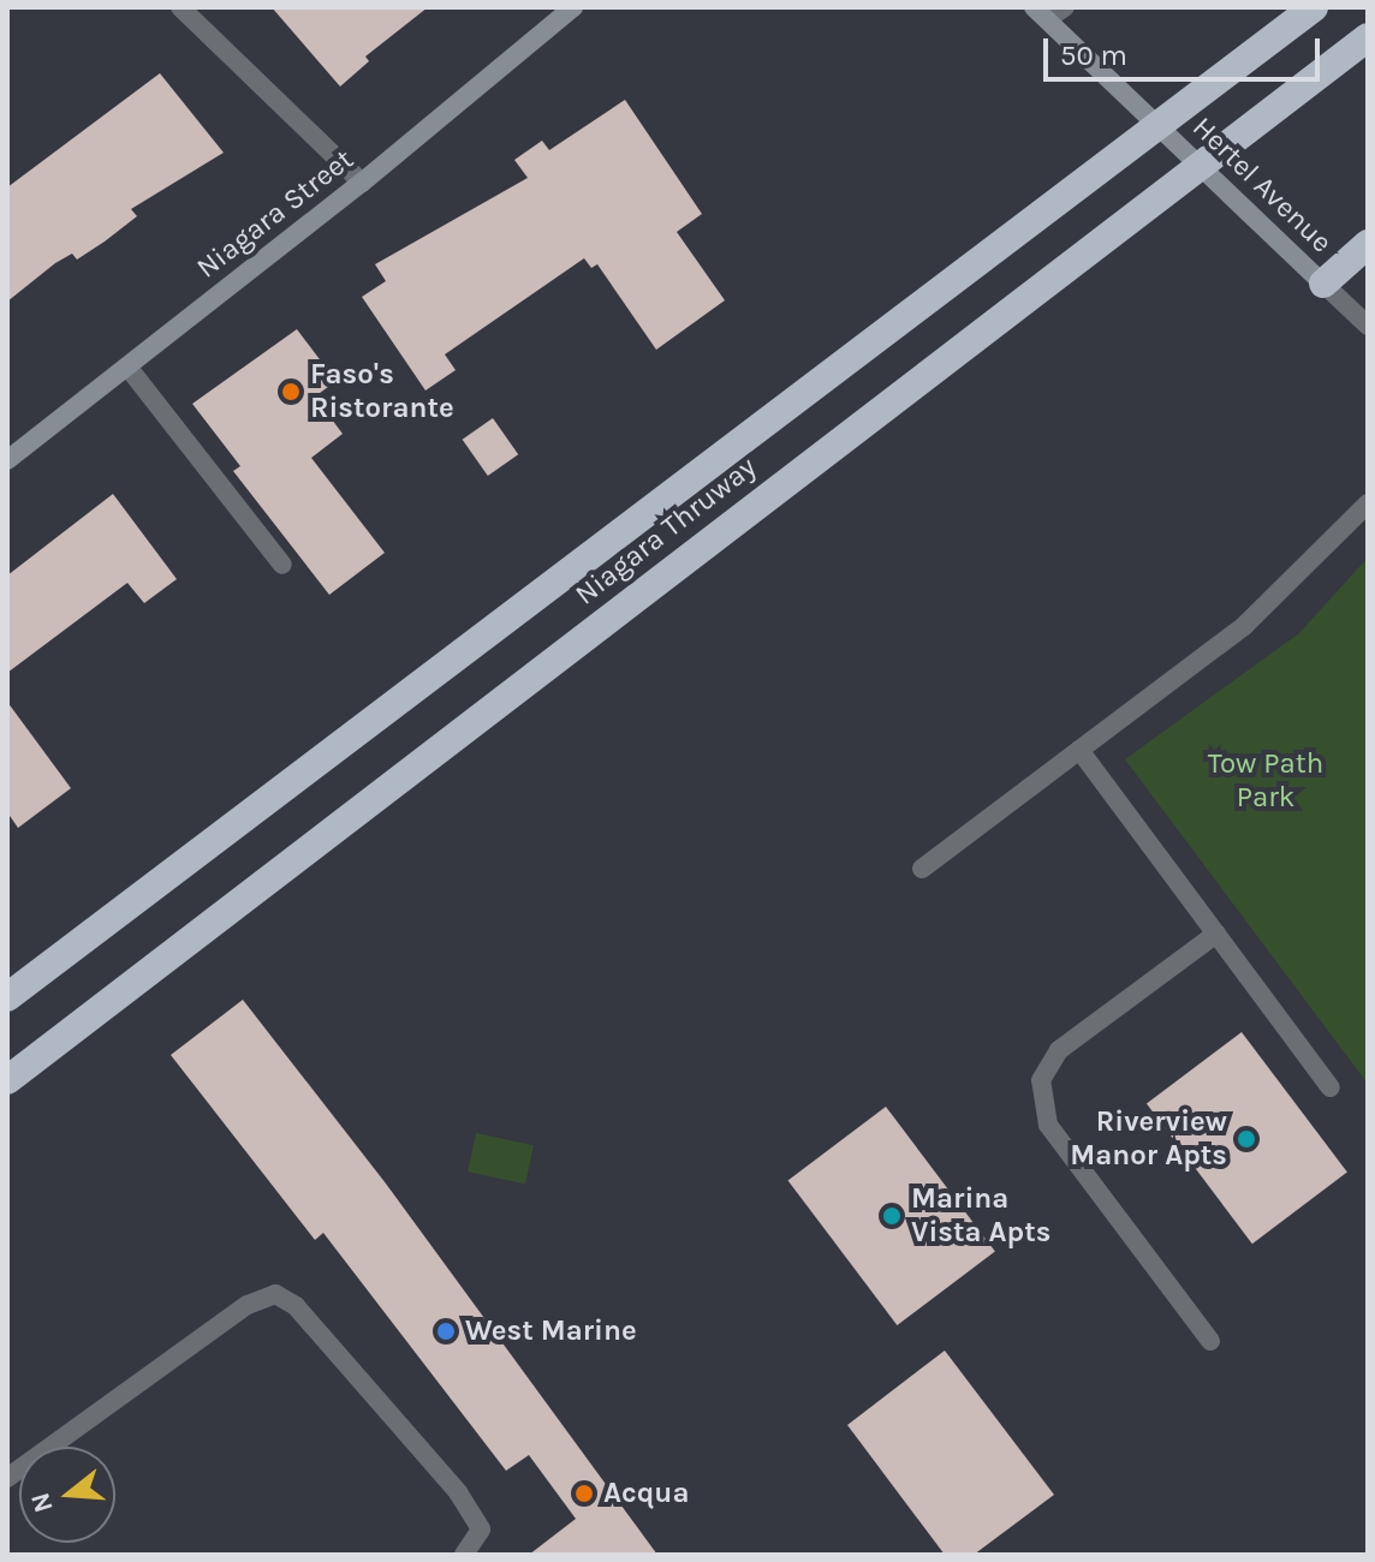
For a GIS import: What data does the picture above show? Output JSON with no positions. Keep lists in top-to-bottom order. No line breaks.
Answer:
{"streets":{"highway":["Niagara Thruway"],"main road":["Hertel Avenue","Niagara Street"]},"parks":["Tow Path Park"],"places":["Faso's Ristorante","Riverview Manor Apts","Marina Vista Apts","West Marine","Acqua"],"scale_bar":"50 m","north":"left"}
